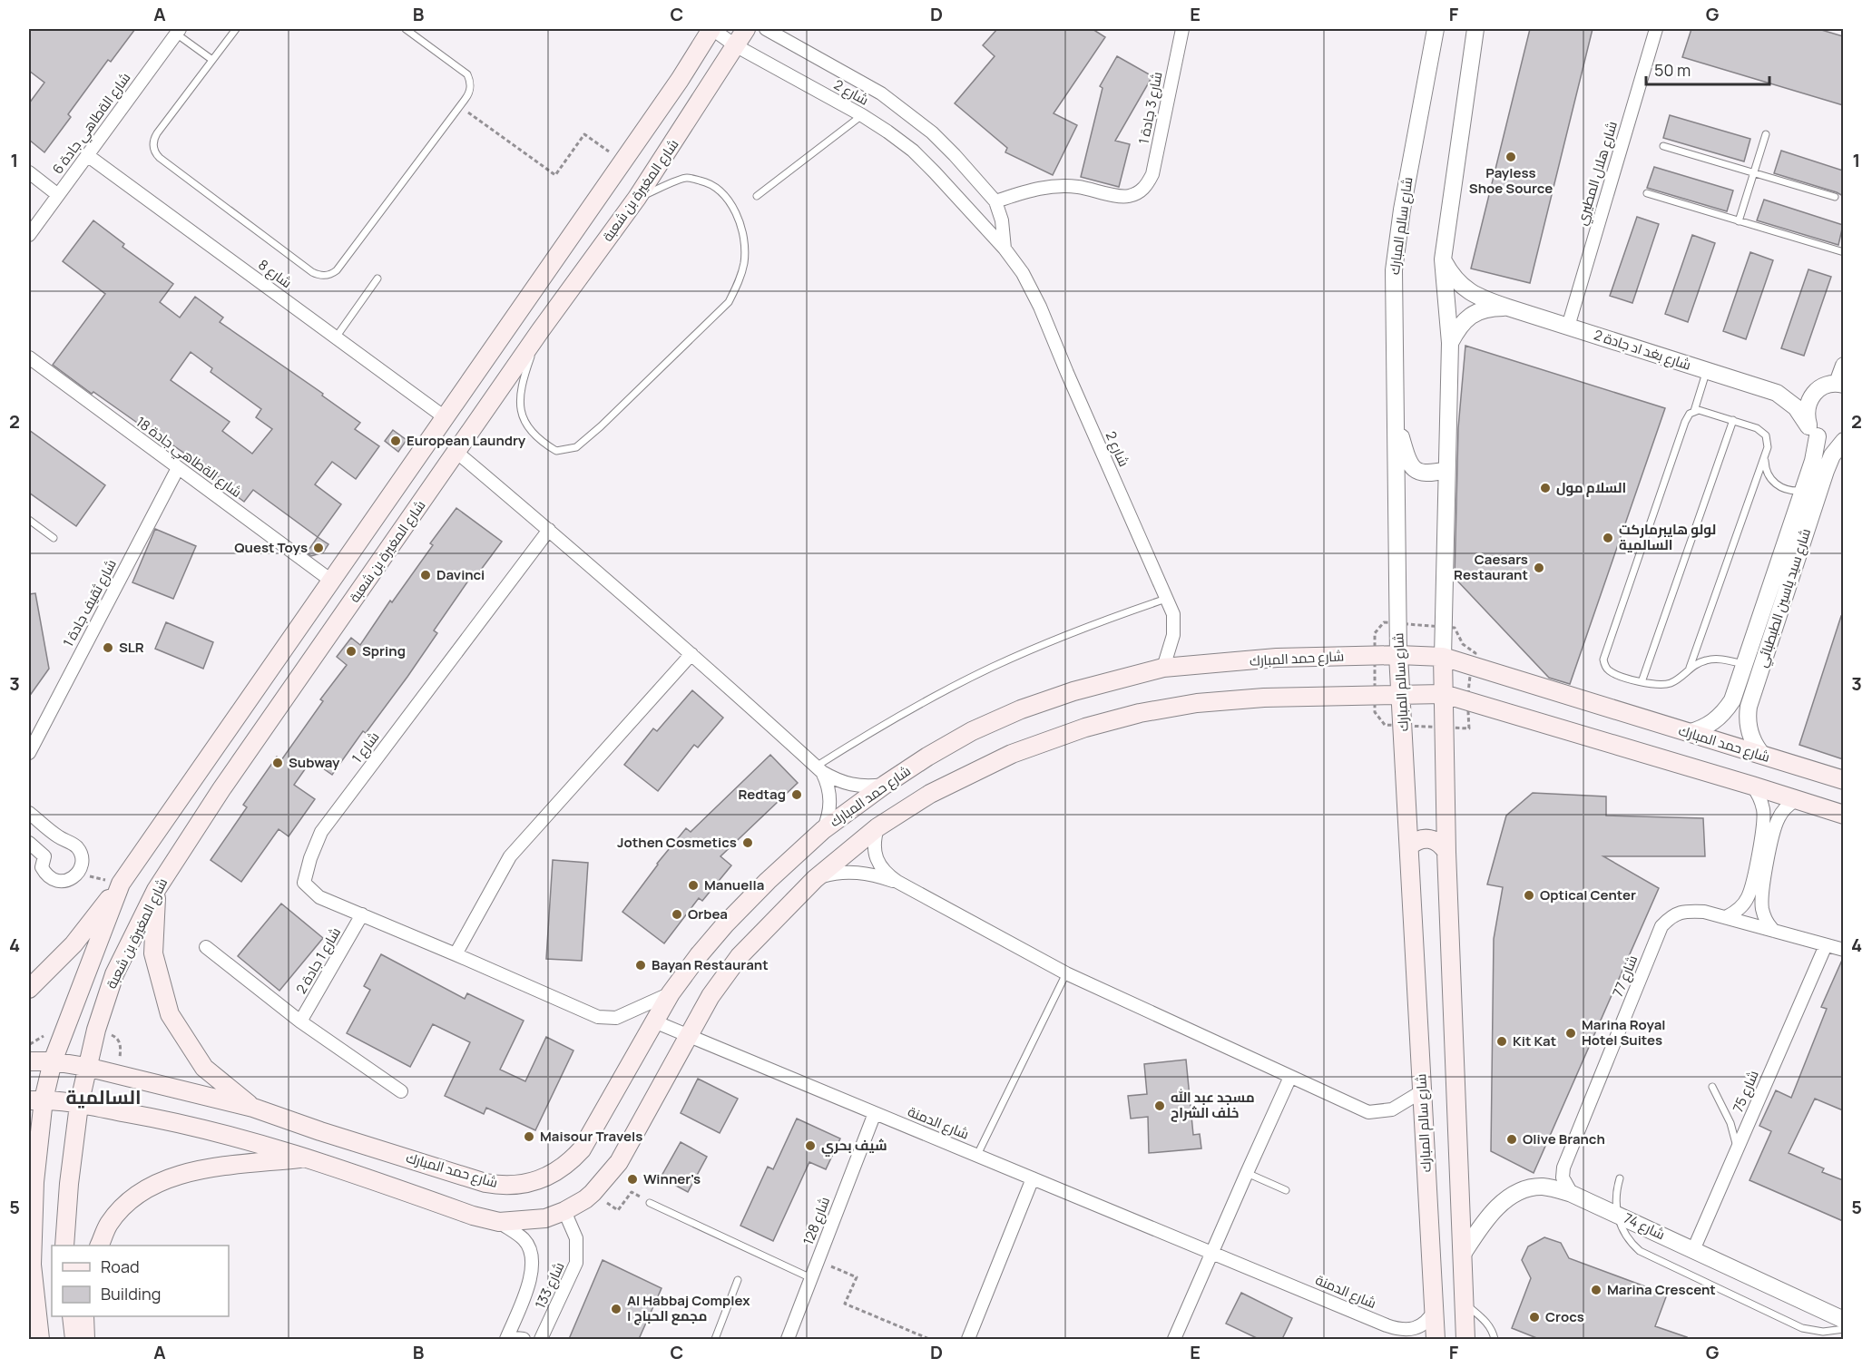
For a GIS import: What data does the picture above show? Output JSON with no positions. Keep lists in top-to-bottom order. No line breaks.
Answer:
{"streets":{"main road":["شارع المغيرة بن شعبة","شارع سالم المبارك","شارع حمد المبارك"],"street":["شارع 2","شارع 3 جادة 1","شارع الةطاهي جادة 6","شارع هلال المطيري","شارع 8","شارع بغد اد جادة 2","شارع الةطاهي جادة 18","شارع سيد ياسين الطبطبائي","شارع ثقيف جادة 1","شارع 1","شارع 1 جادة 2","شارع 77","شارع 75","شارع الدمنة","شارع 128","شارع 74","شارع 133"]},"crossings":[["شارع 2","شارع 3 جادة 1"],["شارع 2","شارع المغيرة بن شعبة"],["شارع 2","شارع حمد المبارك"],["شارع الةطاهي جادة 6","شارع 8"],["شارع هلال المطيري","شارع بغد اد جادة 2"],["شارع المغيرة بن شعبة","شارع حمد المبارك"],["شارع سالم المبارك","شارع حمد المبارك"],["شارع سالم المبارك","شارع الدمنة"],["شارع بغد اد جادة 2","شارع سيد ياسين الطبطبائي"],["شارع الةطاهي جادة 18","شارع ثقيف جادة 1"],["شارع سيد ياسين الطبطبائي","شارع حمد المبارك"],["شارع حمد المبارك","شارع 1"],["شارع حمد المبارك","شارع الدمنة"],["شارع 1","شارع 1 جادة 2"],["شارع 77","شارع 75"],["شارع 77","شارع 74"],["شارع 75","شارع 74"],["شارع الدمنة","شارع 128"]],"districts":["السالمية"],"places":["Payless Shoe Source","European Laundry","السلام مول","لولو هايبرماركت السالمية","Quest Toys","Caesars Restaurant","Davinci","SLR","Spring","Subway","Redtag","Jothen Cosmetics","Manuella","Optical Center","Orbea","Bayan Restaurant","Marina Royal Hotel Suites","Kit Kat","مسجد عبد الله خلف الشراح","Maisour Travels","Olive Branch","شيف بحري","Winner's","Marina Crescent","Al Habbaj Complex | مجمع الحباج","Crocs"],"legend":["Road","Building"],"scale_bar":"50 m","grid":{"columns":["A","B","C","D","E","F","G"],"rows":["1","2","3","4","5"]}}
